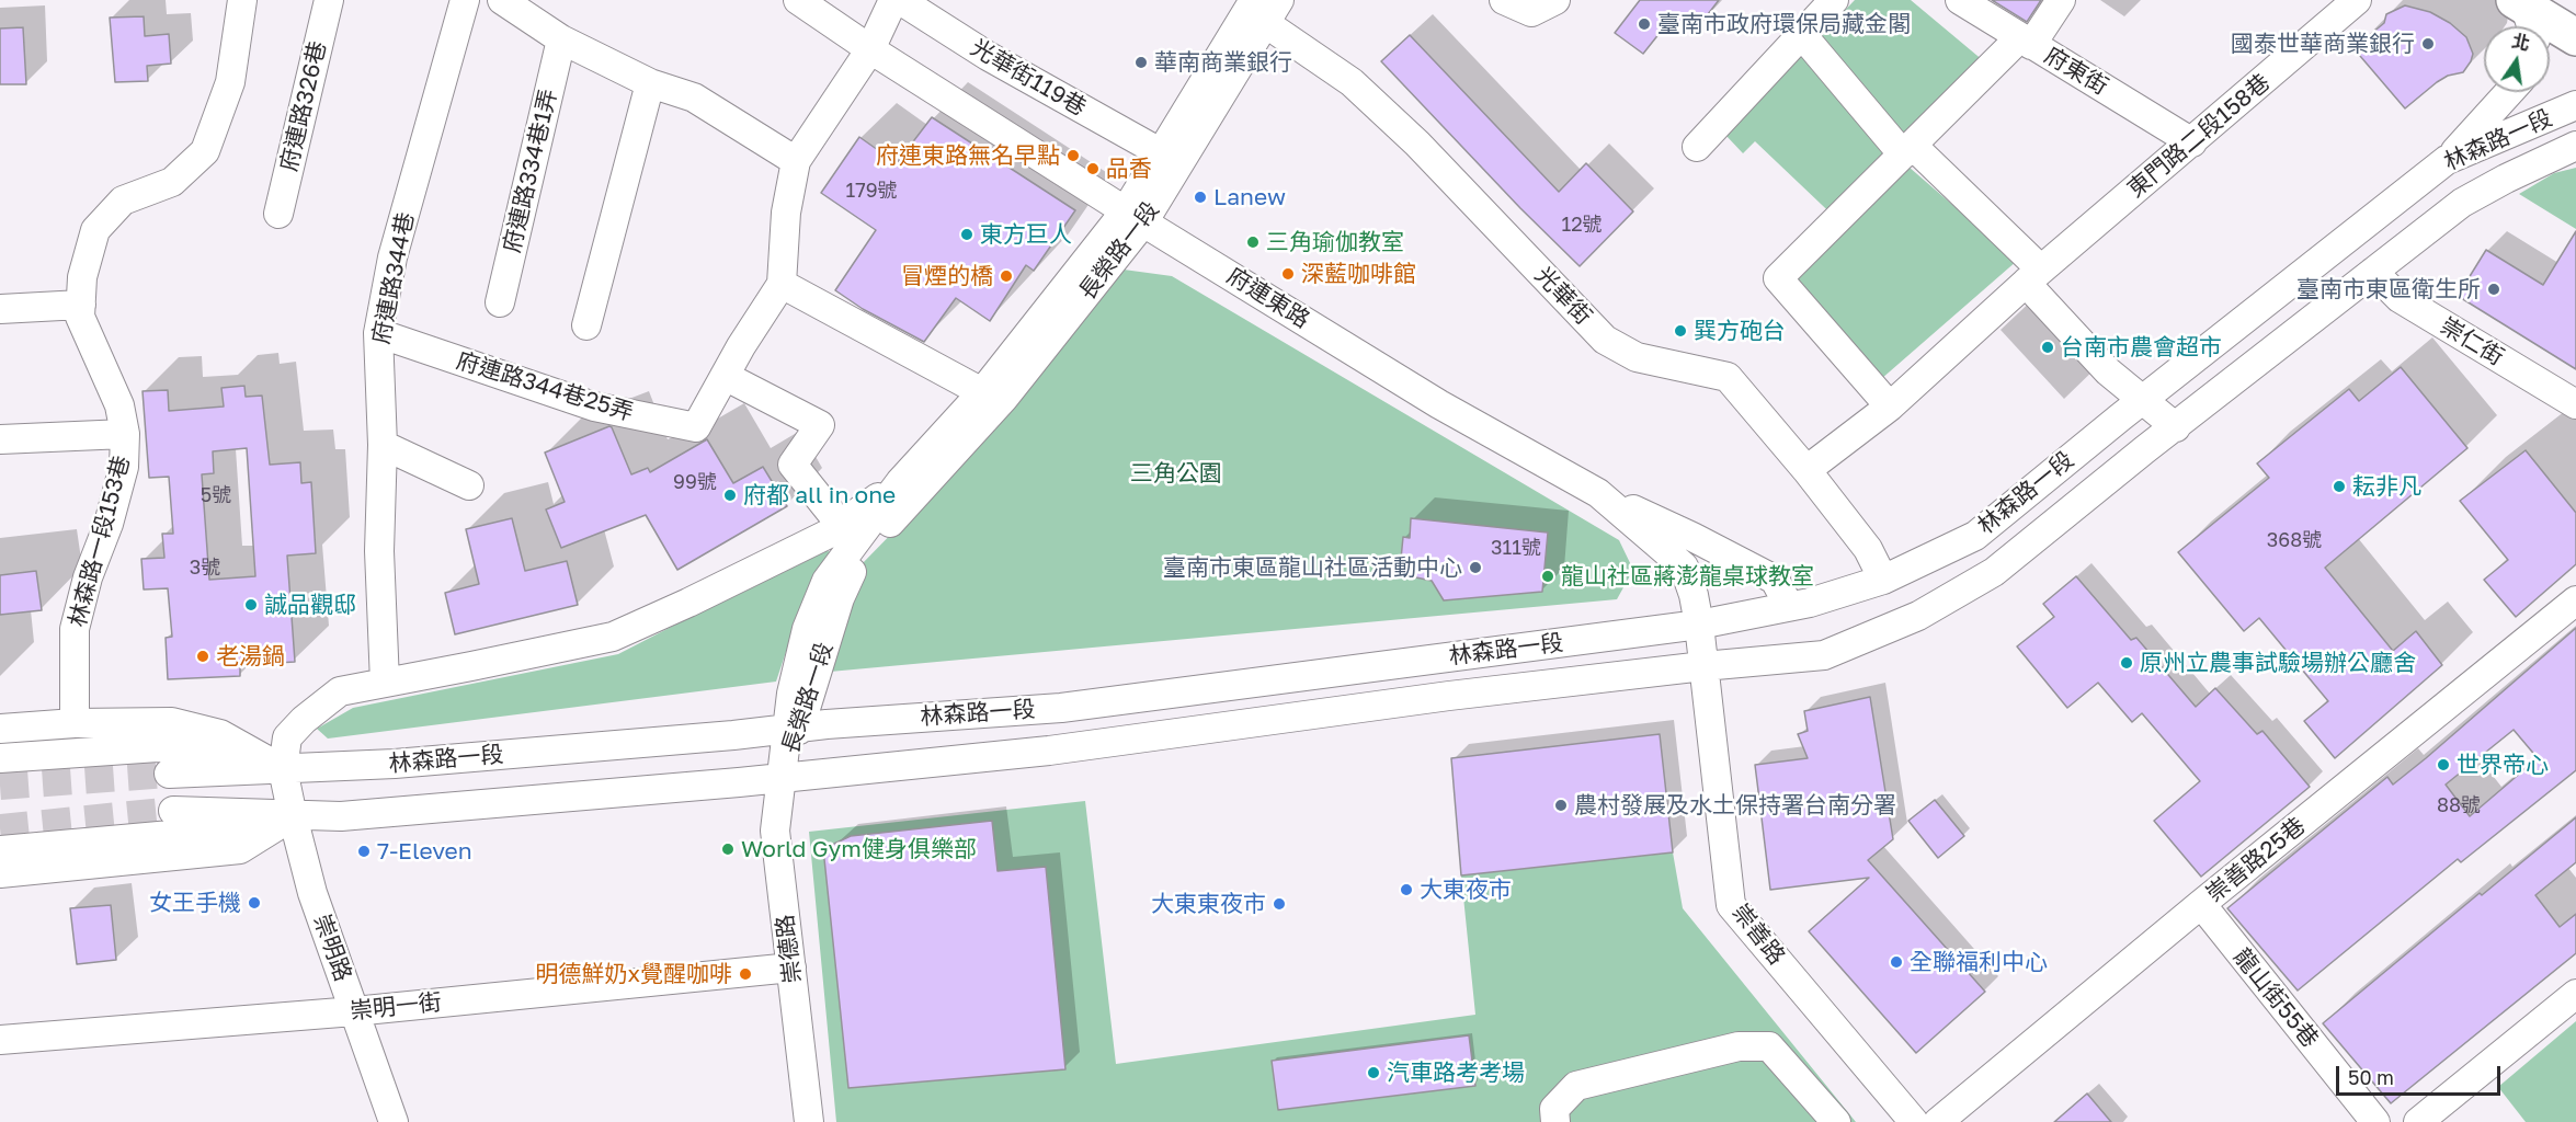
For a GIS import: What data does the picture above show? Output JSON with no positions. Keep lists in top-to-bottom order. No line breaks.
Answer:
{"streets":{"street":["府東街","光華街119巷","府連路326巷","東門路二段158巷","林森路一段","府連路334巷1弄","長榮路一段","府連路344巷","光華街","府連東路","崇仁街","府連路344巷25弄","林森路一段153巷","崇善路25巷","崇善路","崇明路","崇德路","龍山街55巷","崇明一街"]},"crossings":[["府東街","東門路二段158巷"],["光華街119巷","長榮路一段"],["東門路二段158巷","光華街"],["林森路一段","長榮路一段"],["林森路一段","光華街"],["林森路一段","府連東路"],["林森路一段","崇仁街"],["林森路一段","崇善路"],["林森路一段","崇明路"],["林森路一段","崇德路"],["長榮路一段","光華街"],["長榮路一段","府連東路"],["長榮路一段","崇德路"],["府連路344巷","府連路344巷25弄"],["府連東路","崇善路"],["崇善路25巷","龍山街55巷"],["崇明路","崇明一街"],["崇德路","崇明一街"]],"parks":["三角公園"],"places":["臺南市政府環保局藏金閣","國泰世華商業銀行","華南商業銀行","府連東路無名早點","品香","Lanew","東方巨人","三角瑜伽教室","深藍咖啡館","冒煙的橋","臺南市東區衛生所","巽方砲台","台南市農會超市","耘非凡","府都 all in one","臺南市東區龍山社區活動中心","龍山社區蔣澎龍桌球教室","誠品觀邸","老湯鍋","原州立農事試驗場辦公廳舍","世界帝心","農村發展及水土保持署台南分署","World Gym健身俱樂部","7-Eleven","大東夜市","女王手機","大東東夜市","全聯福利中心","明德鮮奶x覺醒咖啡","汽車路考考場"],"house_numbers":["179號","12號","99號","5號","368號","311號","3號","88號"],"scale_bar":"50 m","north":"top"}
